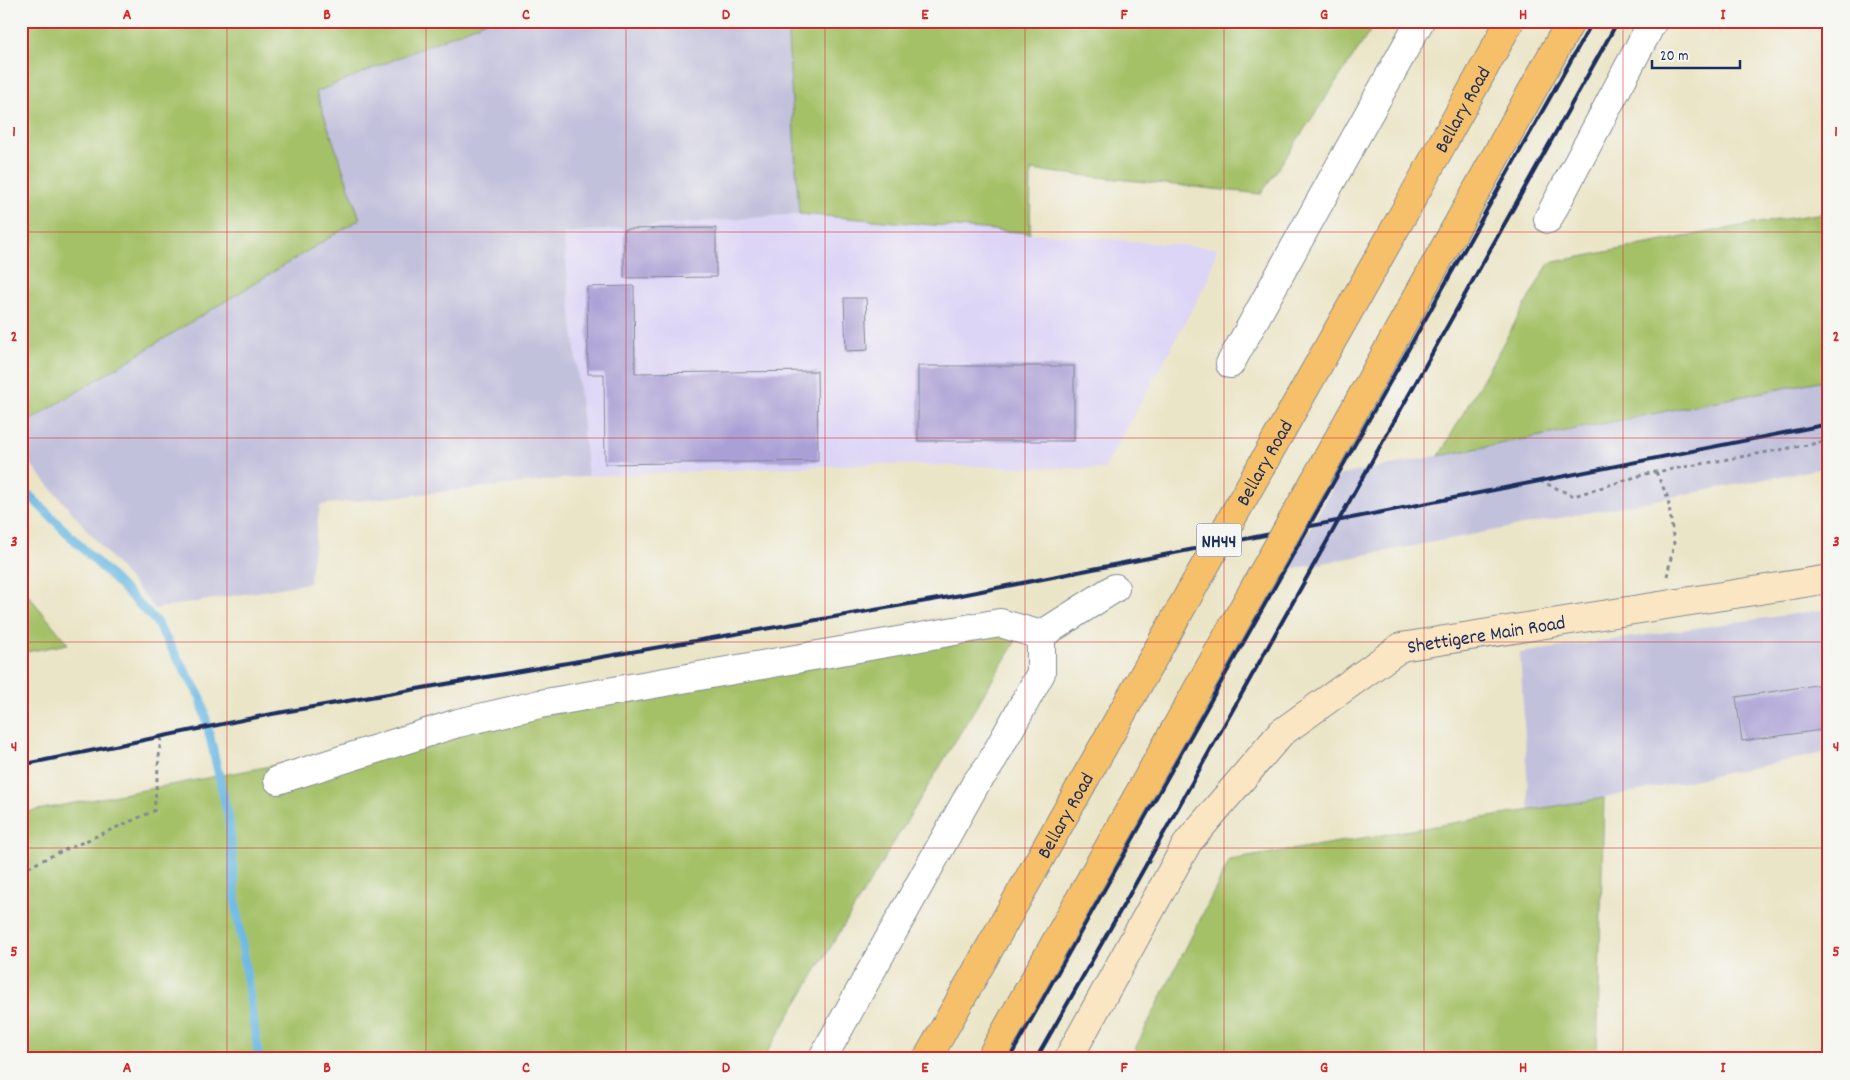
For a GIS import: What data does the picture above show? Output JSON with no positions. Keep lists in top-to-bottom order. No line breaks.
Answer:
{"streets":{"highway":["Bellary Road","NH44"],"main road":["Shettigere Main Road"]},"scale_bar":"20 m","grid":{"columns":["A","B","C","D","E","F","G","H","I"],"rows":["1","2","3","4","5"]}}
